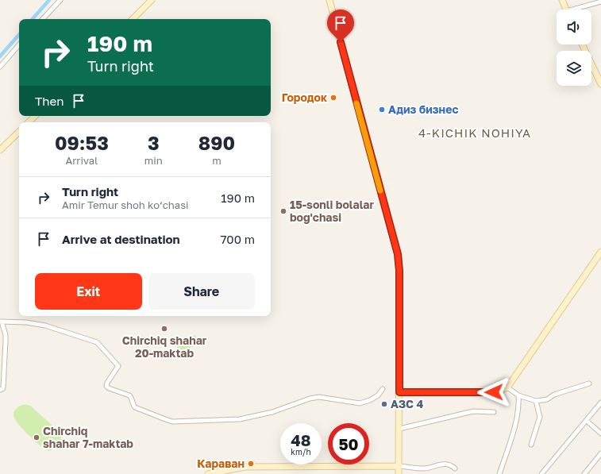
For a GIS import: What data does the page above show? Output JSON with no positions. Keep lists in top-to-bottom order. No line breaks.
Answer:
{"districts":["4-KICHIK NOHIYA"],"places":["Городок","Адиз бизнес","15-sonli bolalar bog'chasi","Chirchiq shahar 20-maktab","АЗС 4","Chirchiq shahar 7-maktab","Караван"],"page":{"turn":["190 m","Turn right"],"then":"Then","eta":["09:53","Arrival","3","min","890","m"],"list":[{"name":"Turn right","note":"Amir Temur shoh ko‘chasi","value":"190 m"},{"name":"Arrive at destination","value":"700 m"}],"buttons":["Exit","Share"],"speed":"48 km/h","limit":"50"}}
